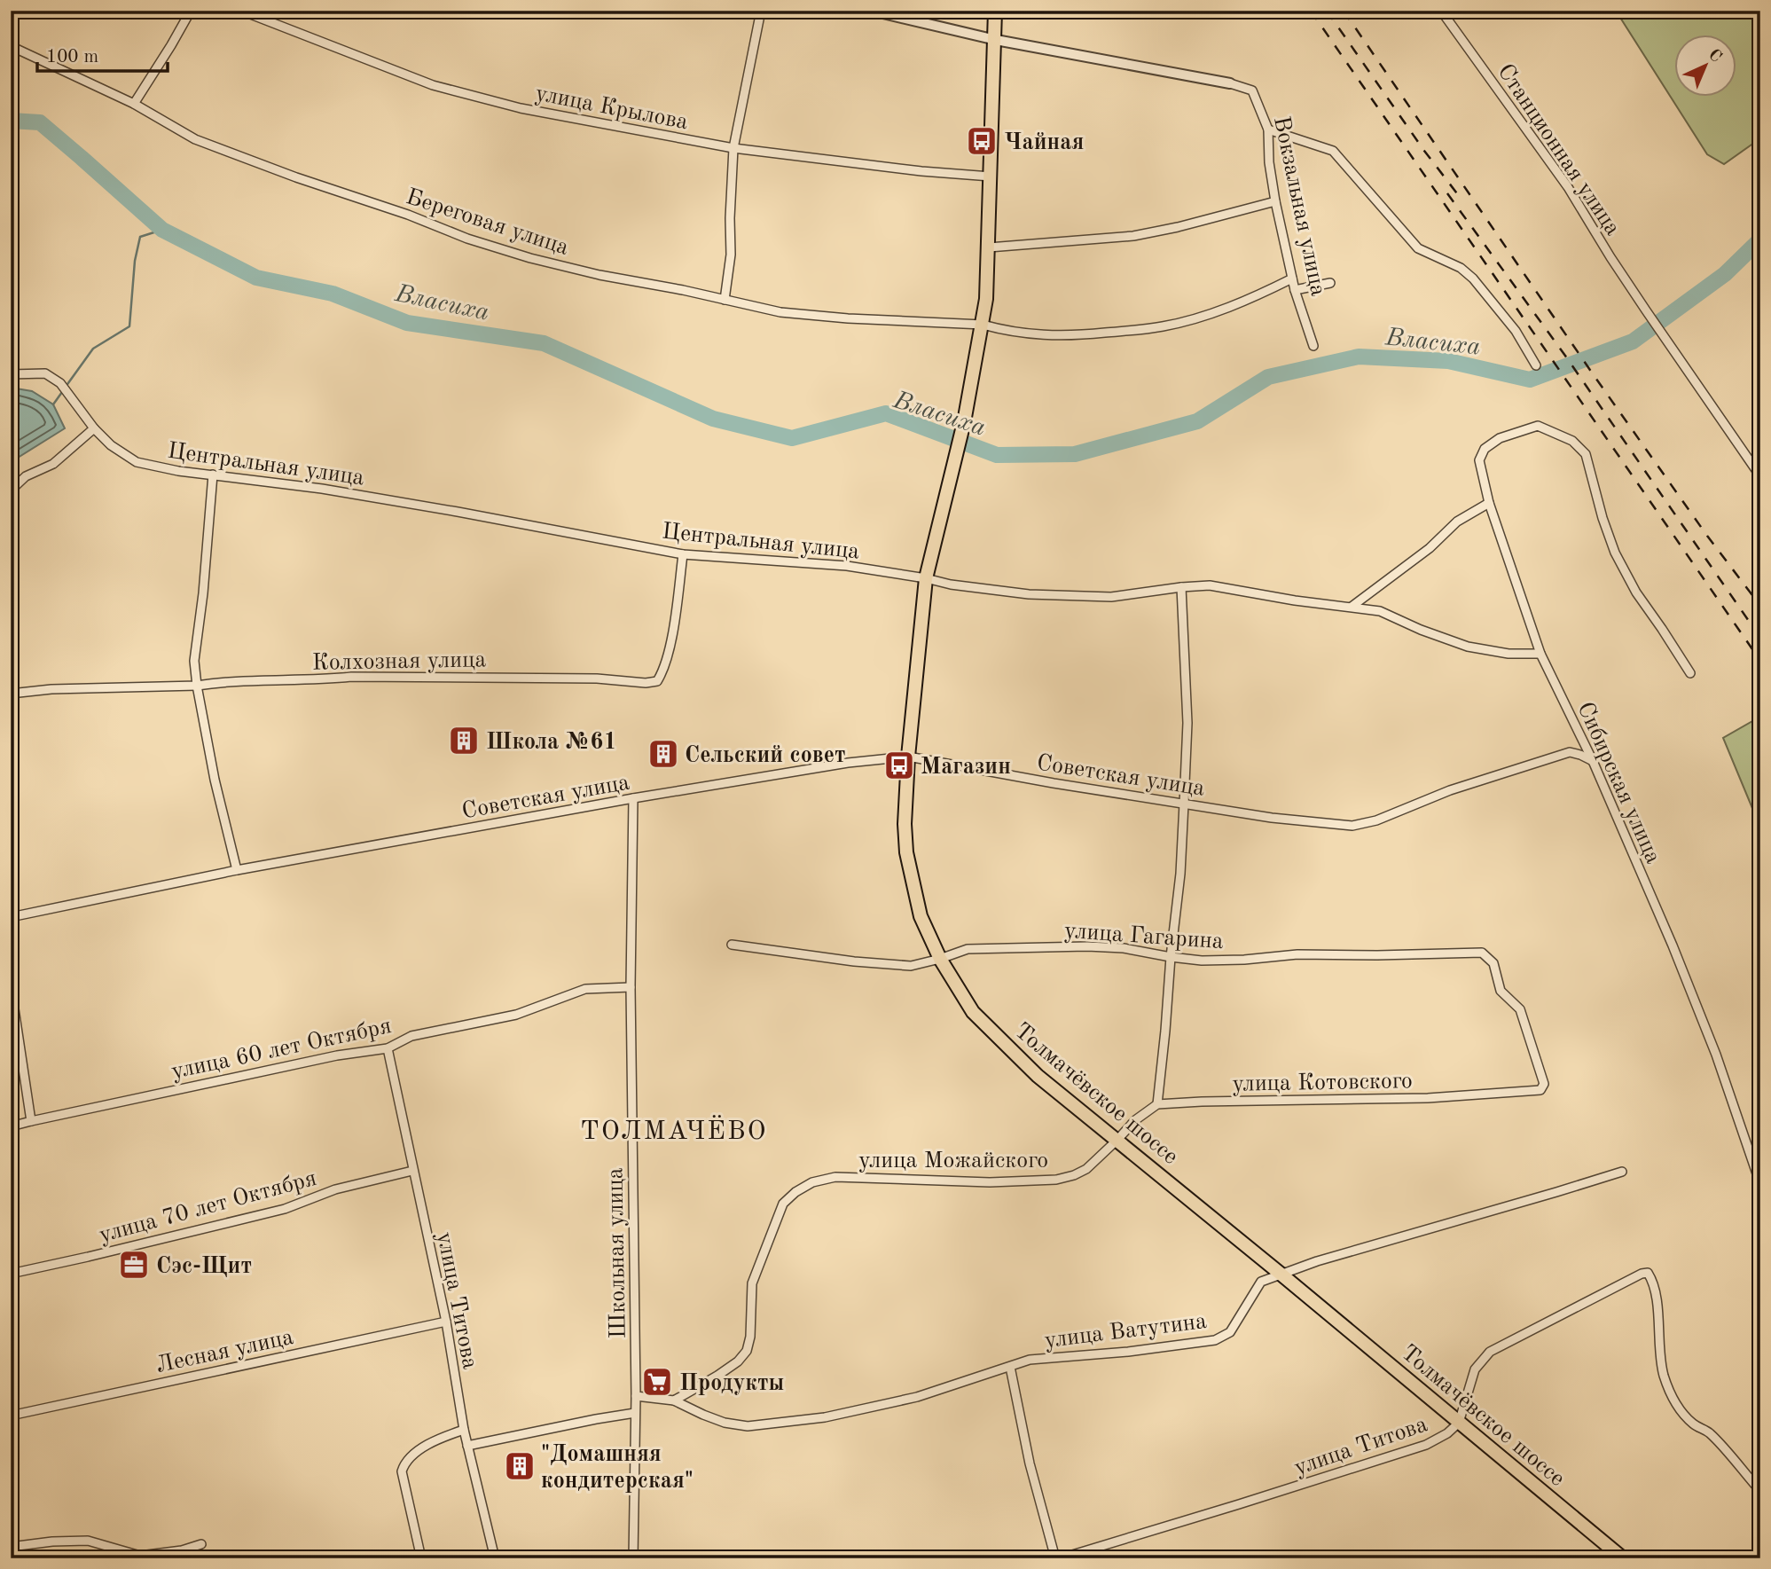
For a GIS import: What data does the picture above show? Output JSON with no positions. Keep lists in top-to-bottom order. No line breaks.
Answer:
{"streets":{"main road":["Толмачёвское шоссе"],"street":["улица Крылова","Станционная улица","Вокзальная улица","Береговая улица","Центральная улица","Колхозная улица","Советская улица","Сибирская улица","улица Гагарина","улица 60 лет Октября","улица Котовского","улица Можайского","улица 70 лет Октября","Школьная улица","улица Титова","улица Ватутина","Лесная улица"]},"crossings":[["улица Крылова","Толмачёвское шоссе"],["Вокзальная улица","Береговая улица"],["Вокзальная улица","Толмачёвское шоссе"],["Береговая улица","Толмачёвское шоссе"],["Центральная улица","Колхозная улица"],["Центральная улица","Сибирская улица"],["Центральная улица","Толмачёвское шоссе"],["Советская улица","Сибирская улица"],["Советская улица","Толмачёвское шоссе"],["Советская улица","Школьная улица"],["улица Гагарина","улица Котовского"],["улица Гагарина","Толмачёвское шоссе"],["улица 60 лет Октября","Школьная улица"],["улица 60 лет Октября","улица Титова"],["Толмачёвское шоссе","улица Можайского"],["Толмачёвское шоссе","улица Титова"],["Толмачёвское шоссе","улица Ватутина"],["улица Можайского","улица Ватутина"],["улица 70 лет Октября","улица Титова"],["Школьная улица","улица Ватутина"],["улица Титова","Лесная улица"]],"districts":["ТОЛМАЧЁВО"],"water":["Власиха"],"places":{"bus stop":["Чайная","Магазин"],"building":["Школа №61","Сельский совет","\"Домашняя кондитерская\""],"office":["Сэс-Щит"],"supermarket":["Продукты"]},"scale_bar":"100 m","north":"top right"}
